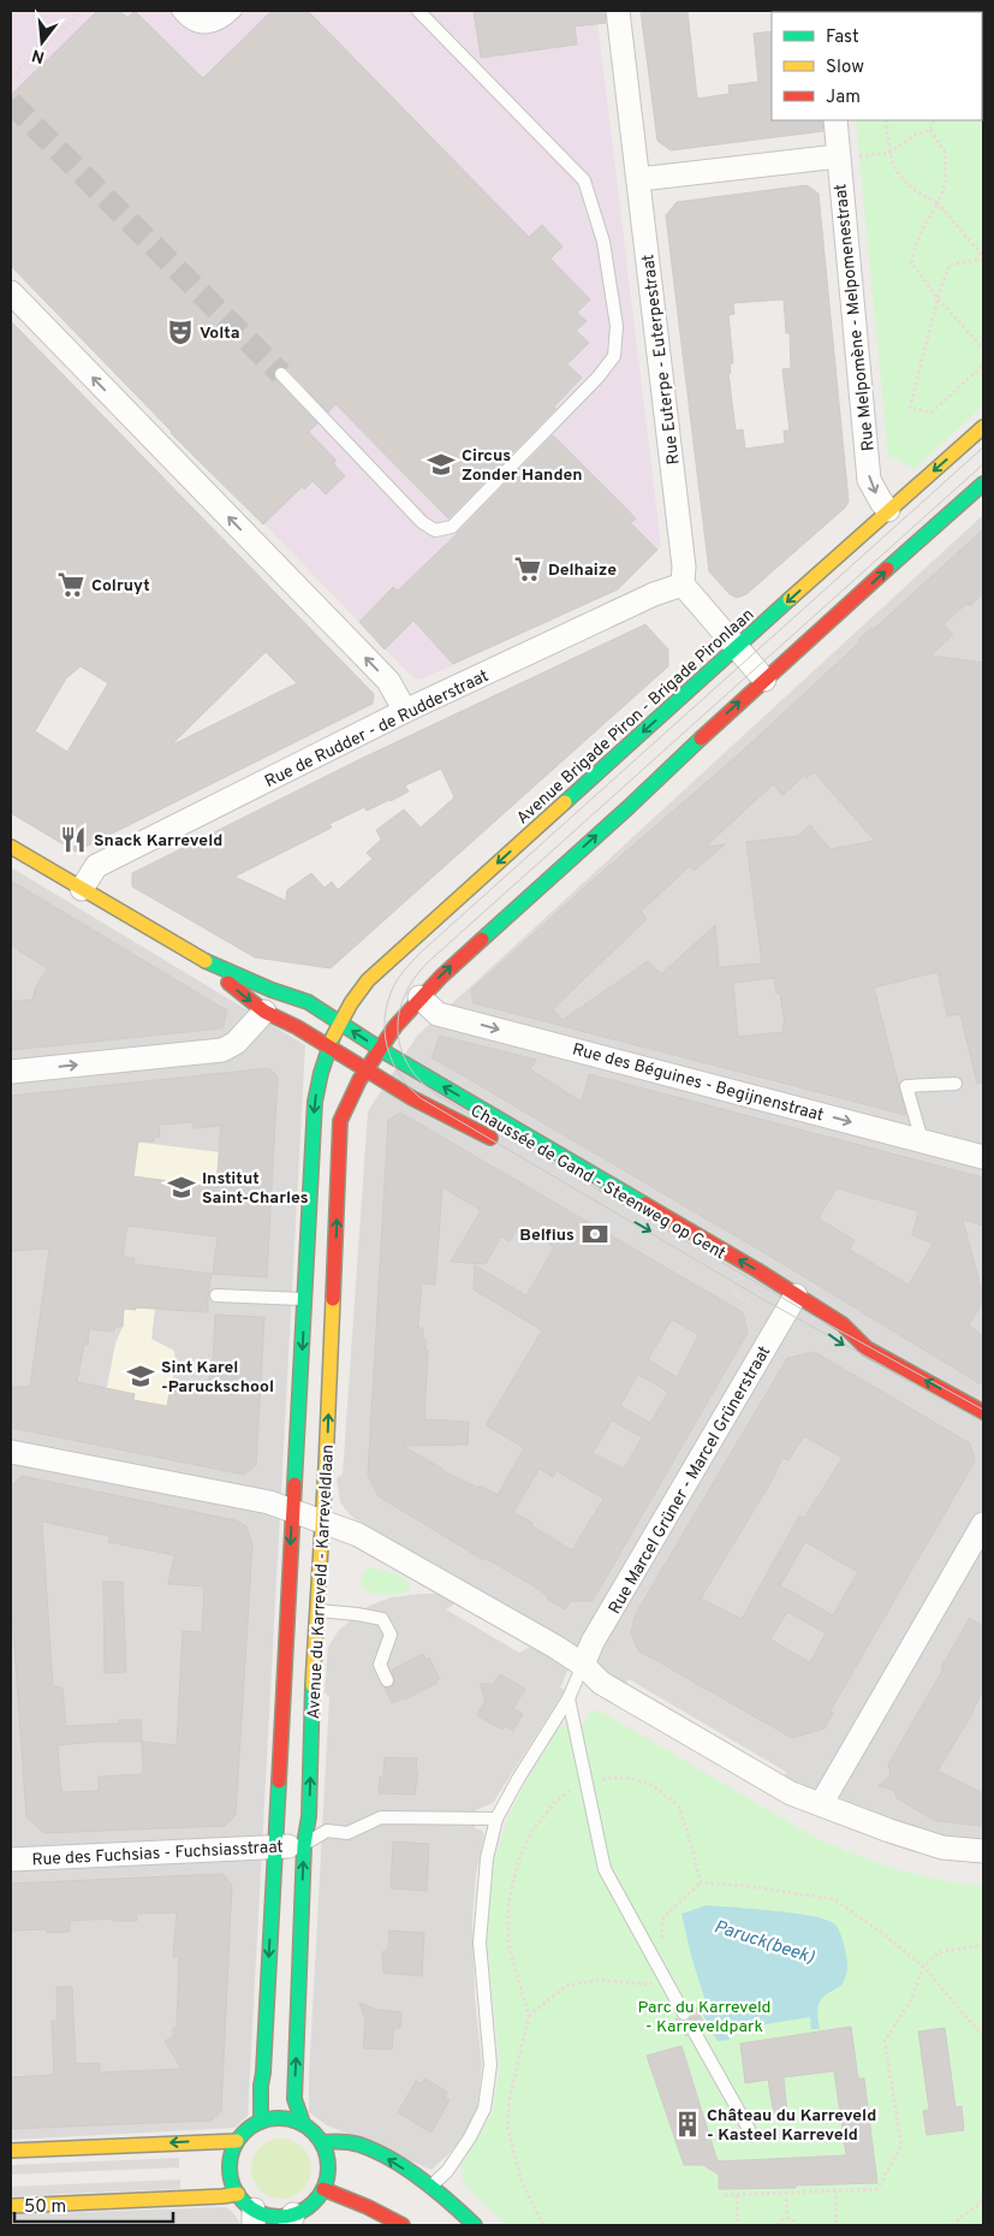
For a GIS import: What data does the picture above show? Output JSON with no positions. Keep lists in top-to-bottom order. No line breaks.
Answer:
{"streets":{"street":["Rue Melpomène - Melpomenestraat","Rue Euterpe - Euterpestraat","Avenue Brigade Piron - Brigade Pironlaan","Rue de Rudder - de Rudderstraat","Rue des Béguines - Begijnenstraat","Chaussée de Gand - Steenweg op Gent","Rue Marcel Grüner - Marcel Grünerstraat","Avenue du Karreveld - Karreveldlaan","Rue des Fuchsias - Fuchsiasstraat"]},"crossings":[["Rue Melpomène - Melpomenestraat","Avenue Brigade Piron - Brigade Pironlaan"],["Rue Euterpe - Euterpestraat","Rue de Rudder - de Rudderstraat"],["Avenue Brigade Piron - Brigade Pironlaan","Chaussée de Gand - Steenweg op Gent"],["Avenue Brigade Piron - Brigade Pironlaan","Avenue du Karreveld - Karreveldlaan"],["Rue de Rudder - de Rudderstraat","Chaussée de Gand - Steenweg op Gent"],["Chaussée de Gand - Steenweg op Gent","Rue Marcel Grüner - Marcel Grünerstraat"],["Chaussée de Gand - Steenweg op Gent","Avenue du Karreveld - Karreveldlaan"],["Avenue du Karreveld - Karreveldlaan","Rue des Fuchsias - Fuchsiasstraat"]],"one_way":["Rue Melpomène - Melpomenestraat","Rue des Béguines - Begijnenstraat"],"water":["Paruck(beek)"],"parks":["Parc du Karreveld - Karreveldpark"],"places":{"theatre":["Volta"],"school or university":["Circus Zonder Handen","Institut Saint-Charles","Sint Karel -Paruckschool"],"supermarket":["Delhaize","Colruyt"],"restaurant":["Snack Karreveld"],"bank":["Belfius"],"building":["Château du Karreveld - Kasteel Karreveld"]},"legend":["Fast","Slow","Jam"],"scale_bar":"50 m","north":"bottom"}
